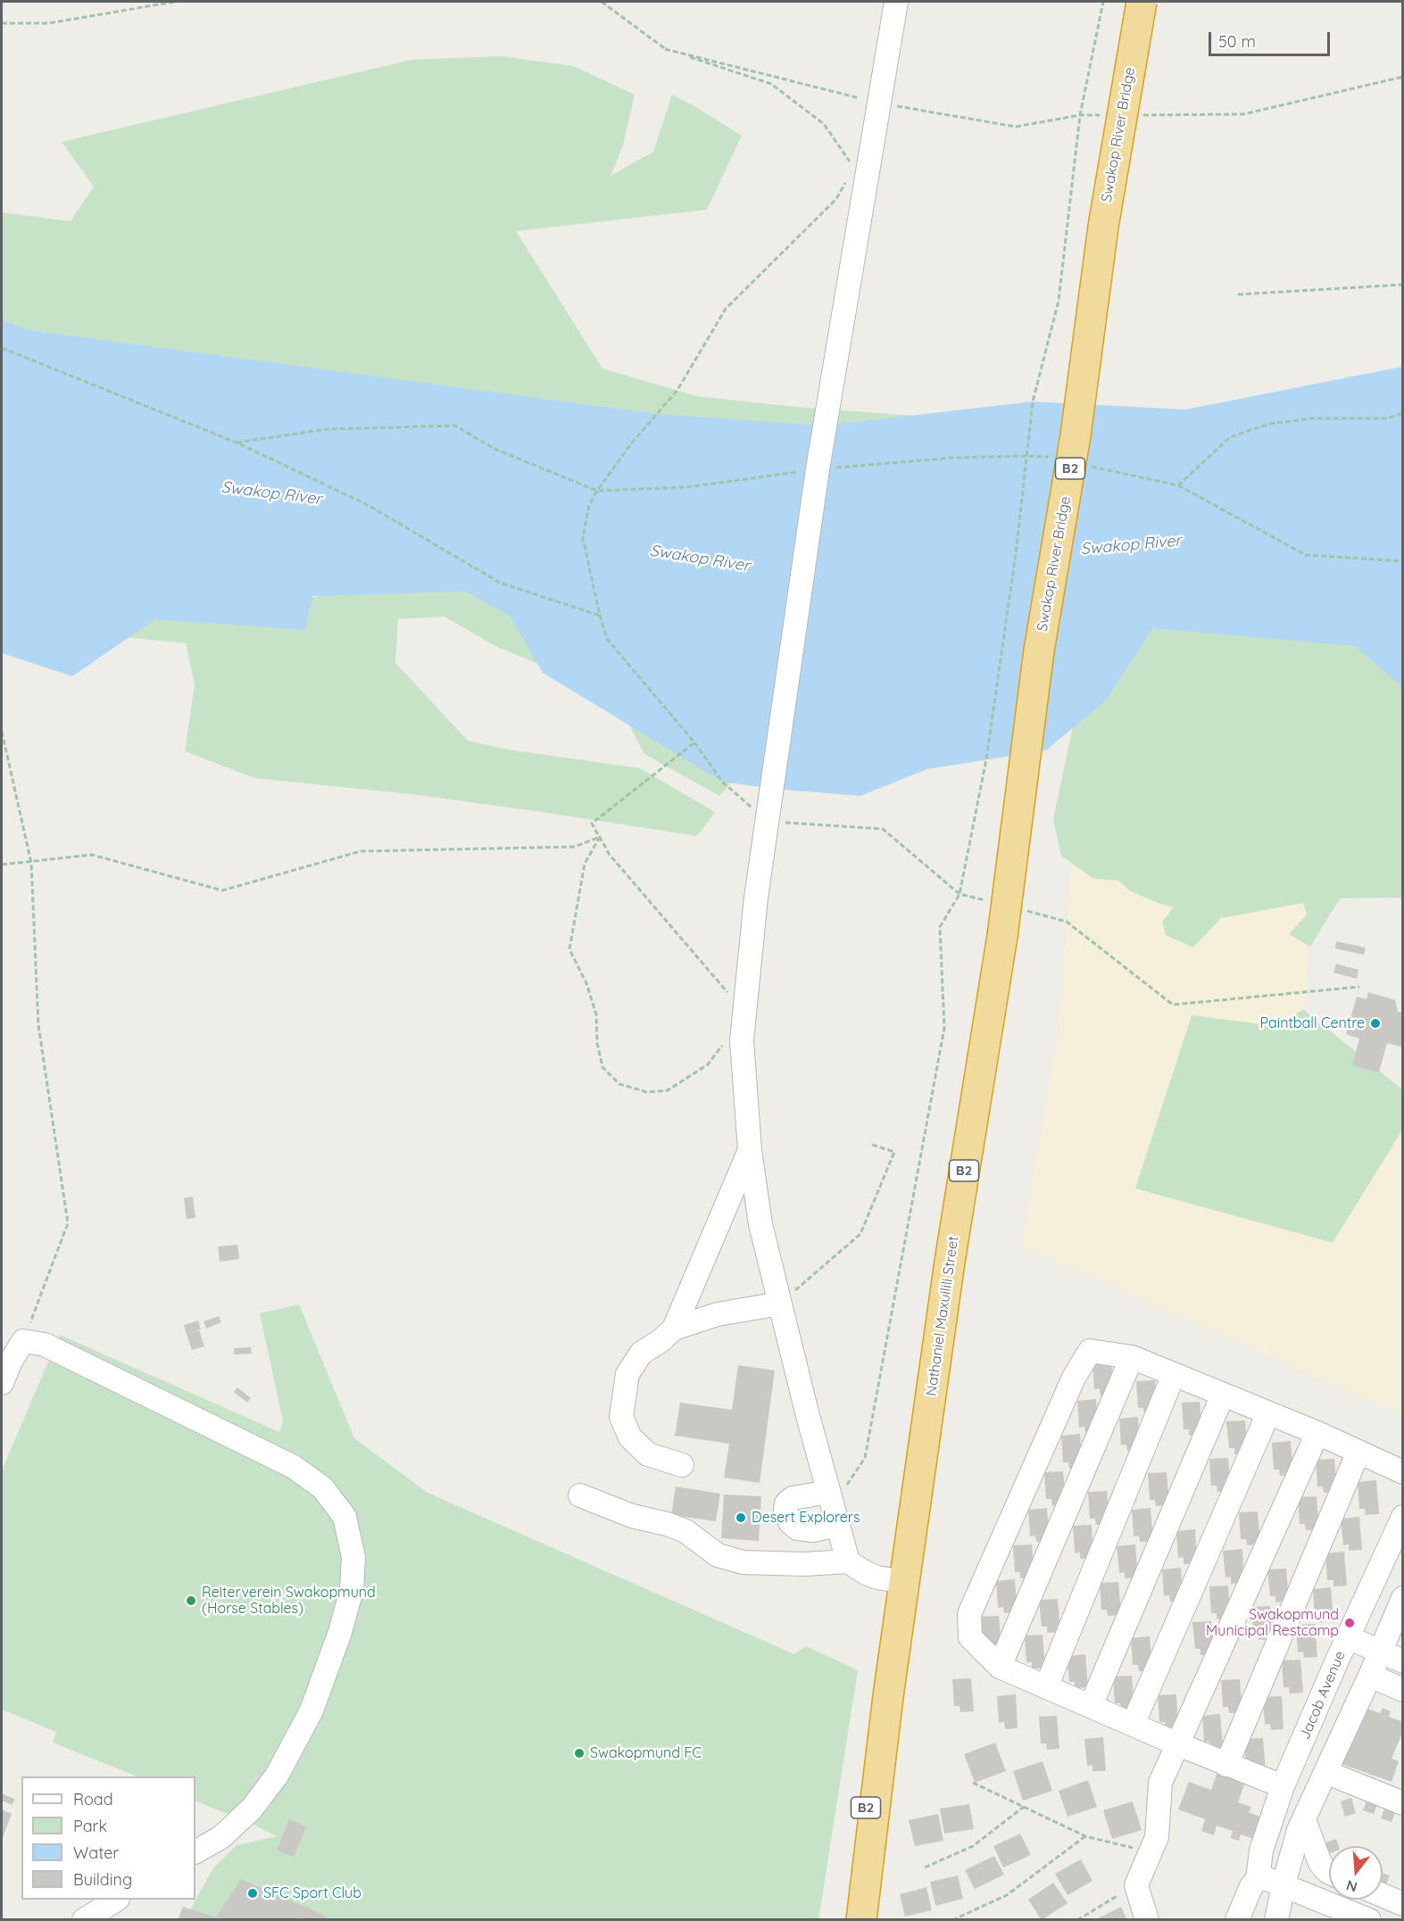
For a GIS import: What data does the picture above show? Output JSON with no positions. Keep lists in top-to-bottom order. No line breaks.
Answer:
{"streets":{"highway":["Swakop River Bridge","B2","Nathaniel Maxuilili Street"],"street":["Jacob Avenue"]},"crossings":[["Swakop River Bridge","Nathaniel Maxuilili Street"]],"water":["Swakop River"],"places":["Paintball Centre","Desert Explorers","Reiterverein Swakopmund (Horse Stables)","Swakopmund Municipal Restcamp","Swakopmund FC","SFC Sport Club"],"legend":["Road","Park","Water","Building"],"scale_bar":"50 m","north":"bottom"}
